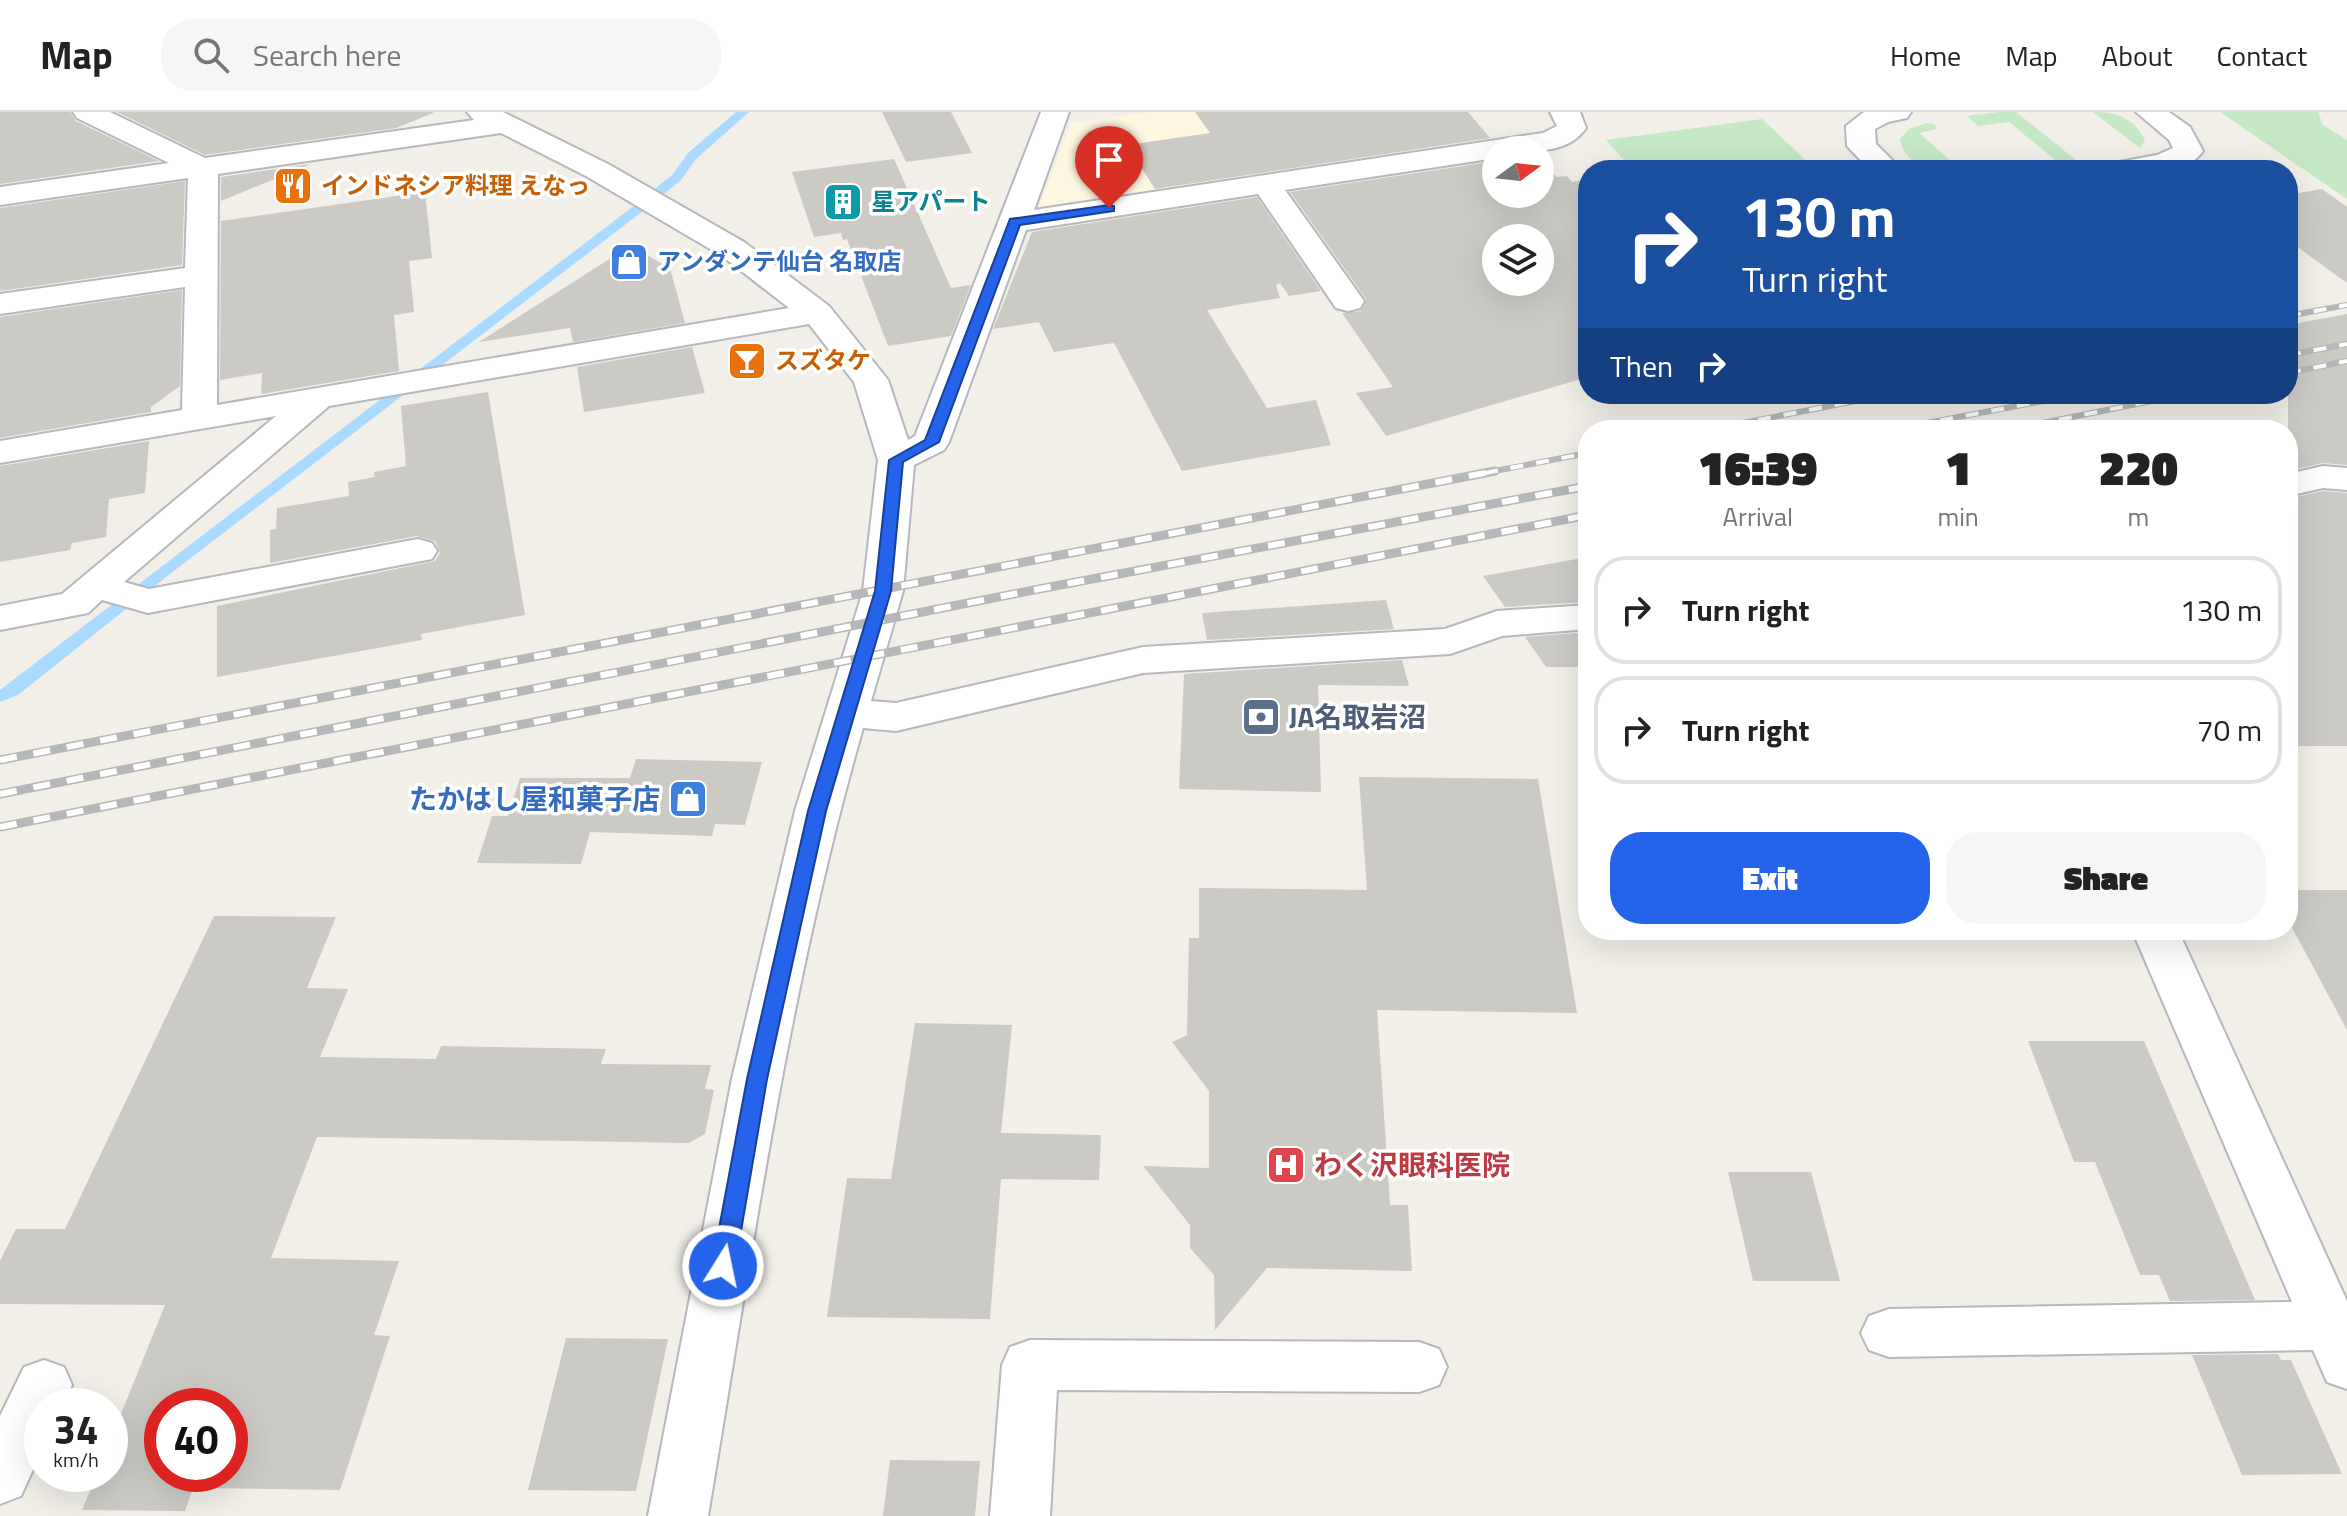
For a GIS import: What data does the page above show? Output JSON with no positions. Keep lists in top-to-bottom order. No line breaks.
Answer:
{"places":{"restaurant":["インドネシア料理 えなっ"],"building":["星アパート"],"shop":["アンダンテ仙台 名取店","たかはし屋和菓子店"],"bar":["スズタケ"],"bank":["JA名取岩沼"],"hospital":["わく沢眼科医院"]},"north":"right","page":{"header":"Map","search":"Search here","nav":["Home","Map","About","Contact"],"turn":["130 m","Turn right"],"then":"Then","eta":["16:39","Arrival","1","min","220","m"],"list":[{"name":"Turn right","value":"130 m"},{"name":"Turn right","value":"70 m"}],"buttons":["Exit","Share"],"speed":"34 km/h","limit":"40"}}
